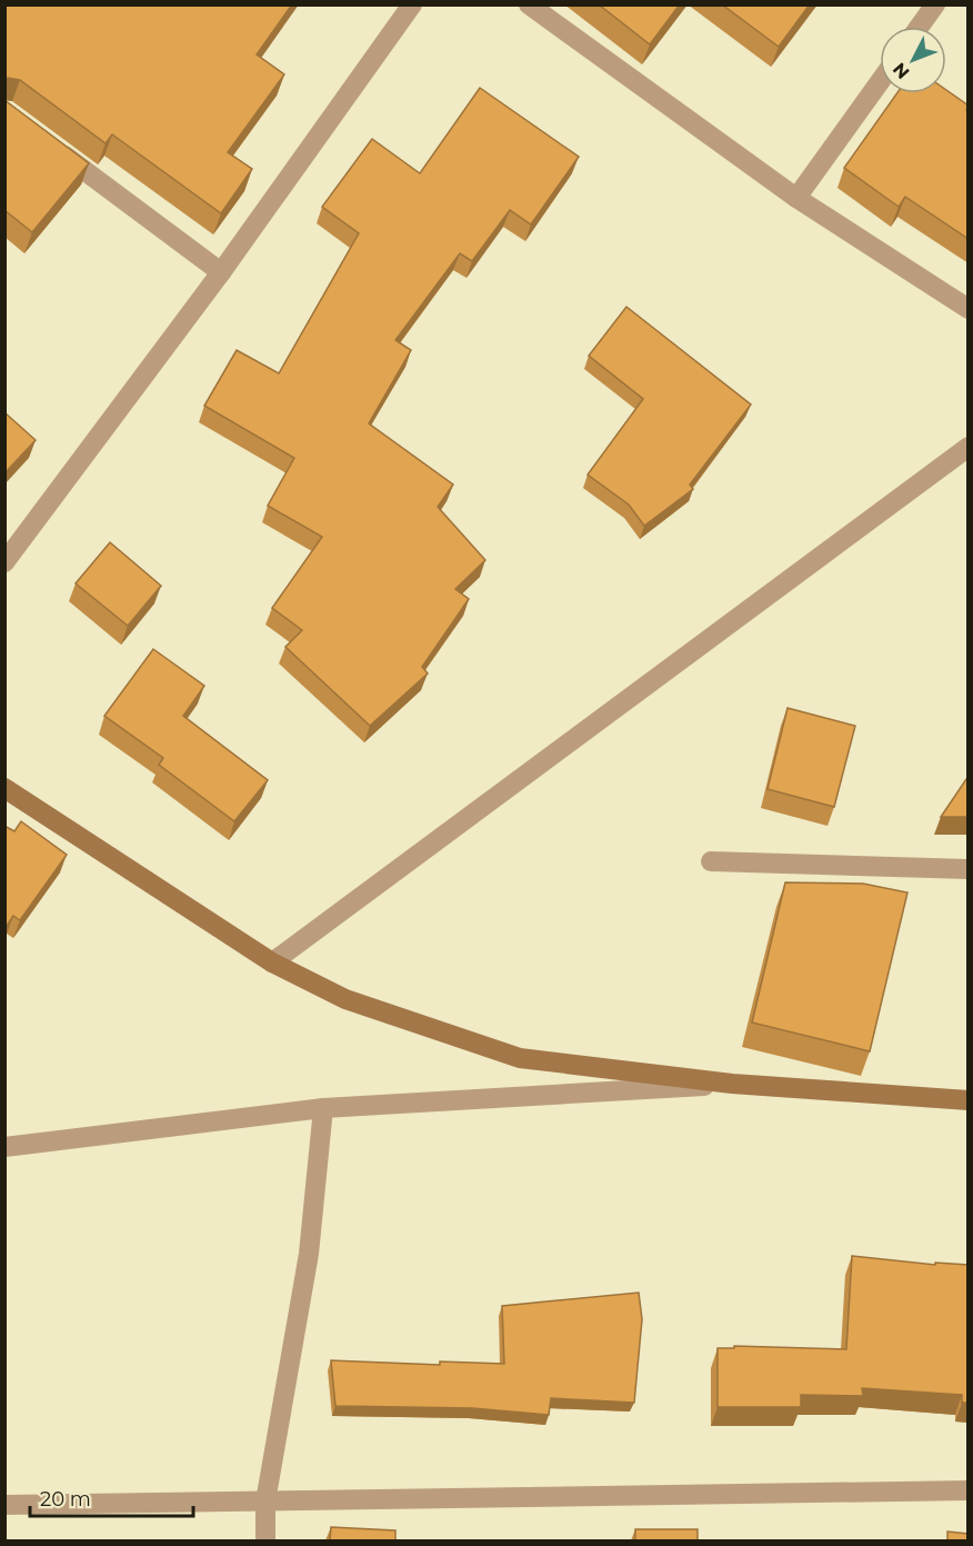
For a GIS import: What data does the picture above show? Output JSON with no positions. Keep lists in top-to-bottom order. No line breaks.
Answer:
{"scale_bar":"20 m","north":"bottom left"}
